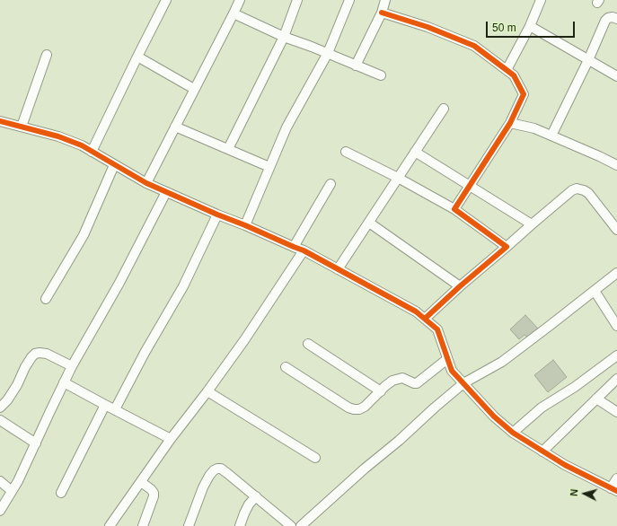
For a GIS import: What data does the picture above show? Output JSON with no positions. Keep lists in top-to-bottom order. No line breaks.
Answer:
{"scale_bar":"50 m","north":"left"}
